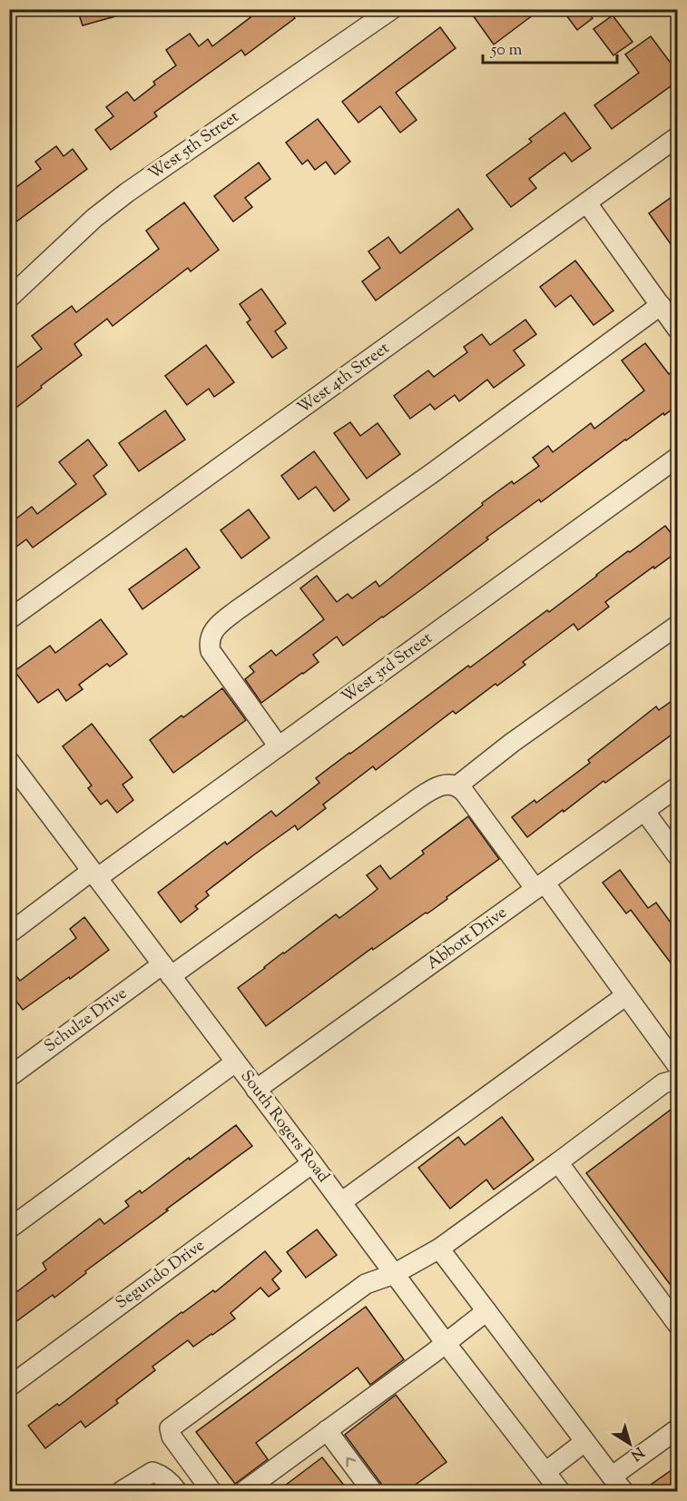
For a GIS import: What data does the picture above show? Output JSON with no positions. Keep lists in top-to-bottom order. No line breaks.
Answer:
{"streets":{"street":["West 5th Street","West 4th Street","West 3rd Street","Abbott Drive","Schulze Drive","South Rogers Road","Segundo Drive"]},"crossings":[["West 3rd Street","South Rogers Road"],["Abbott Drive","South Rogers Road"],["Schulze Drive","South Rogers Road"],["South Rogers Road","Segundo Drive"]],"scale_bar":"50 m","north":"bottom right"}
